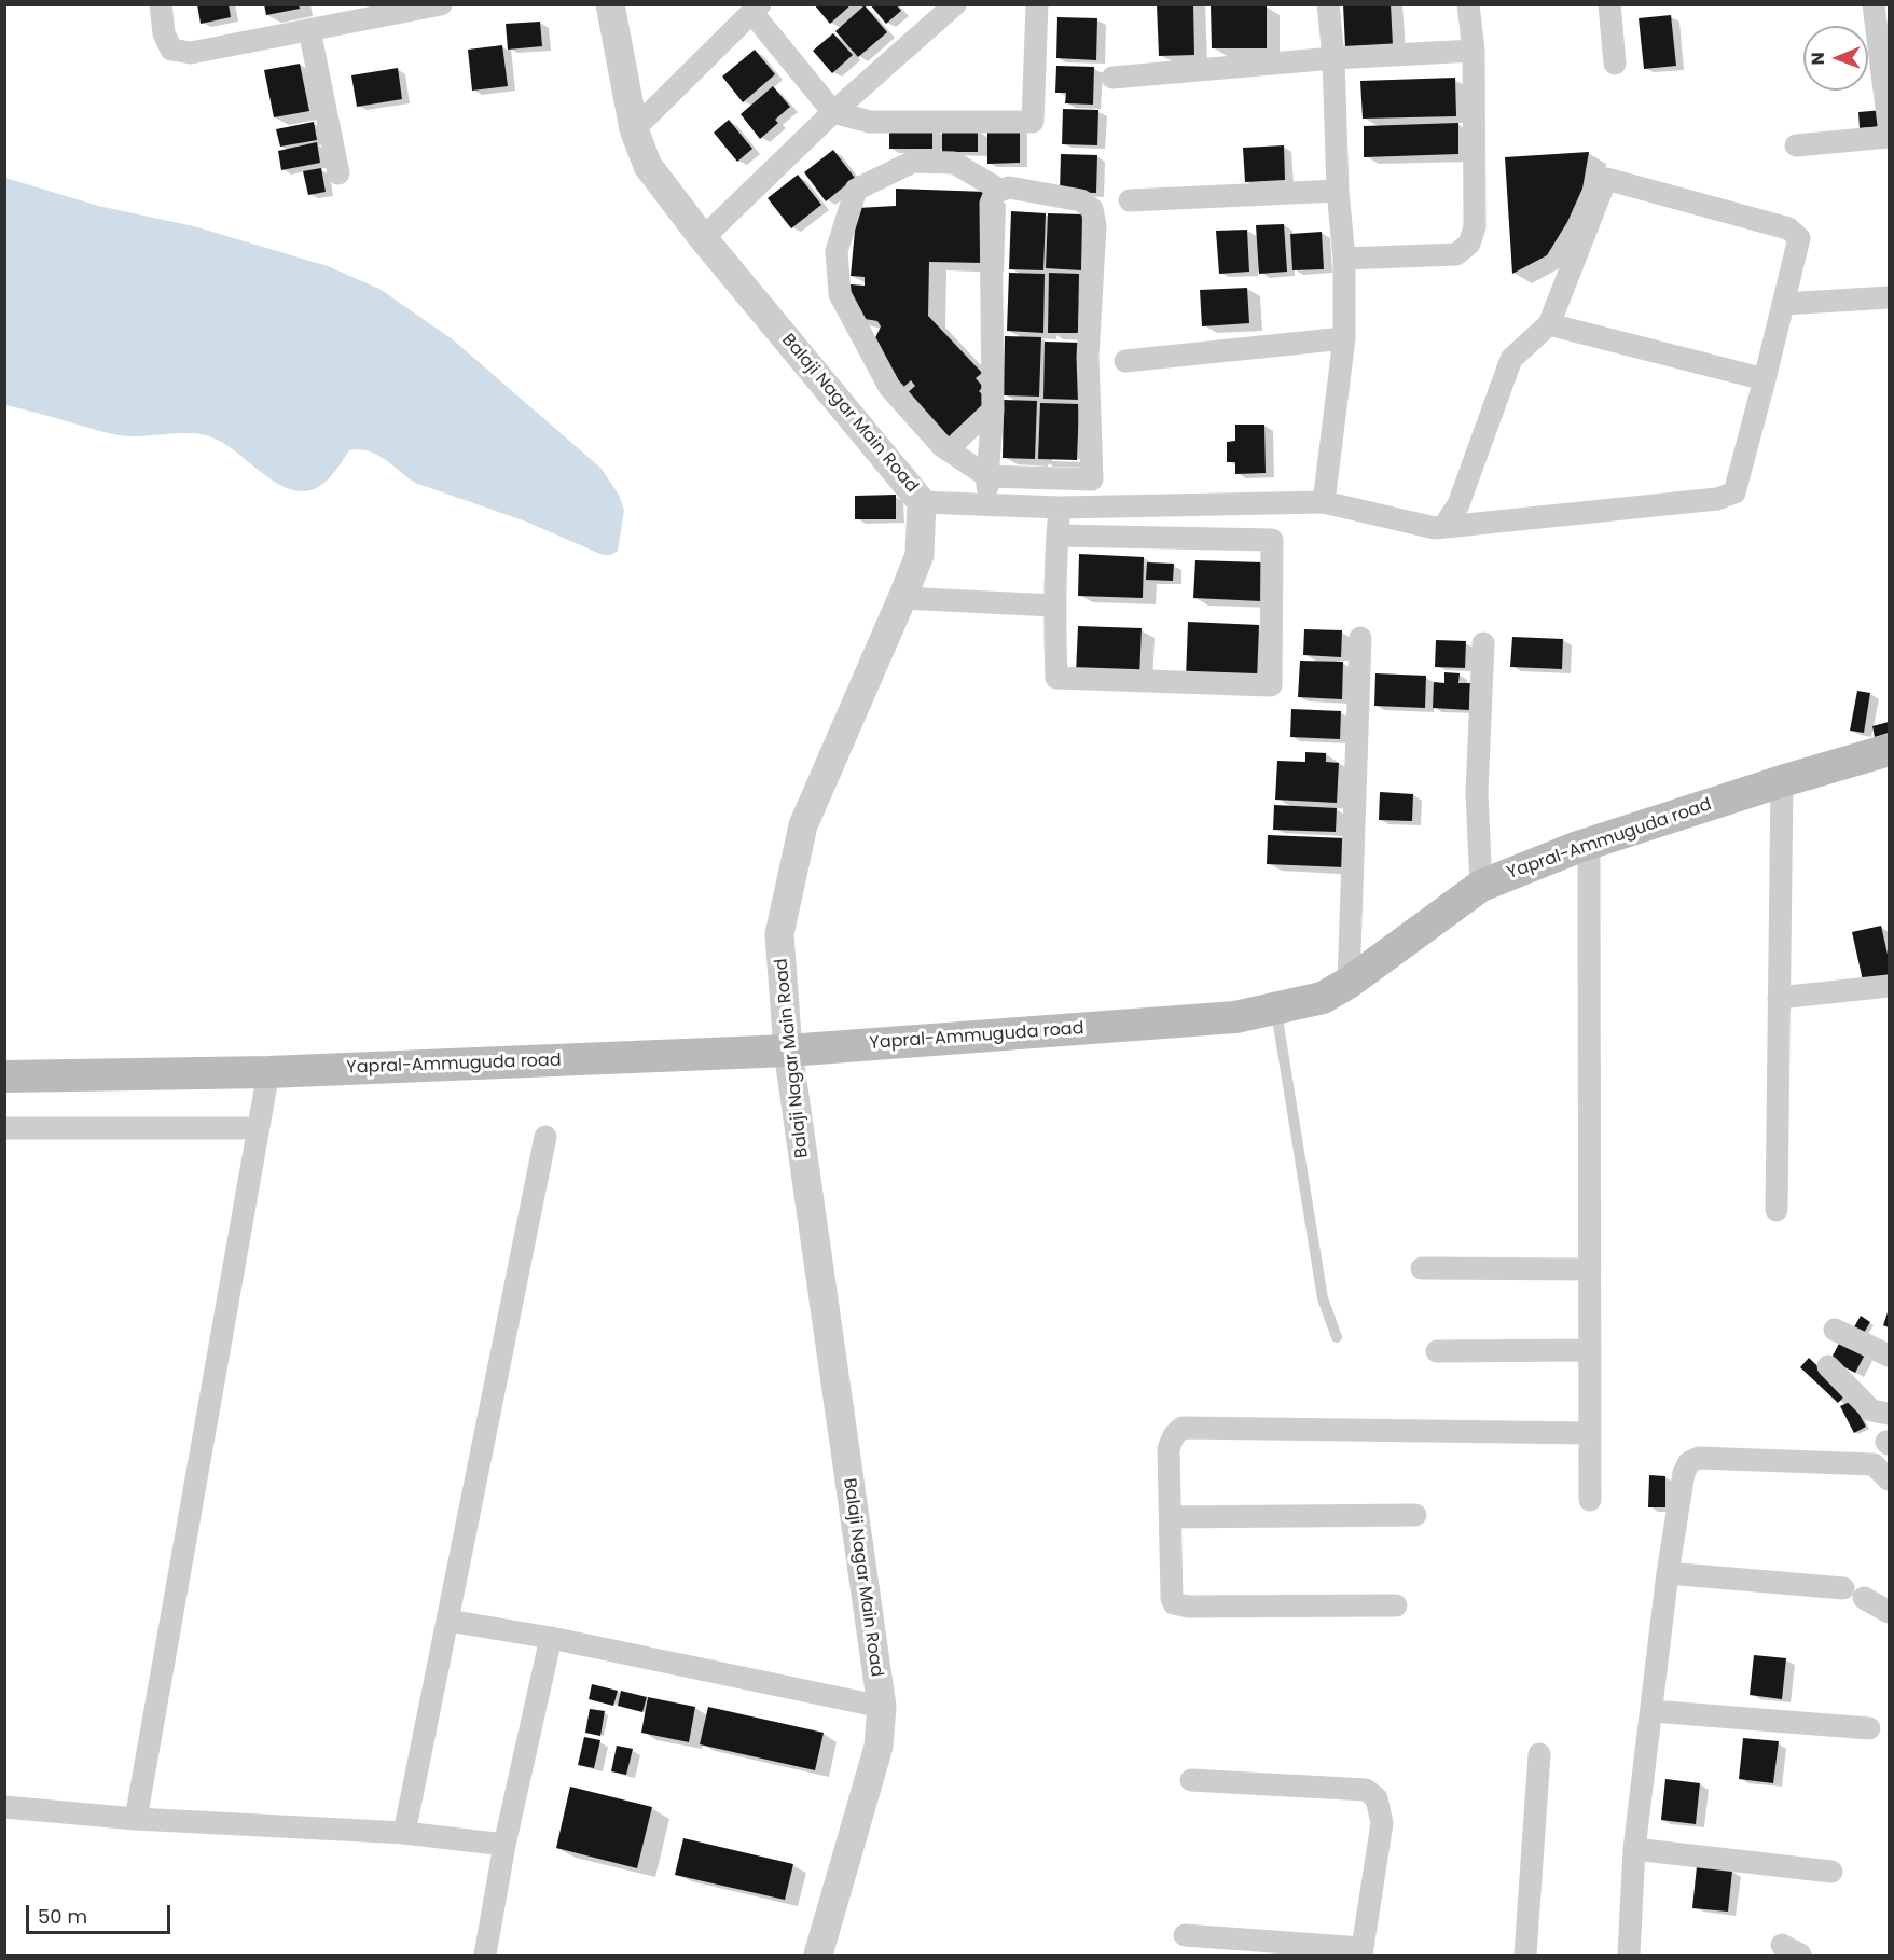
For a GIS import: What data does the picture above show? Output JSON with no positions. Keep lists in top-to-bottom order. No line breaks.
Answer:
{"streets":{"main road":["Yapral-Ammuguda road"],"street":["Balaji Nagar Main Road"]},"crossings":[["Balaji Nagar Main Road","Yapral-Ammuguda road"]],"scale_bar":"50 m","north":"left"}
